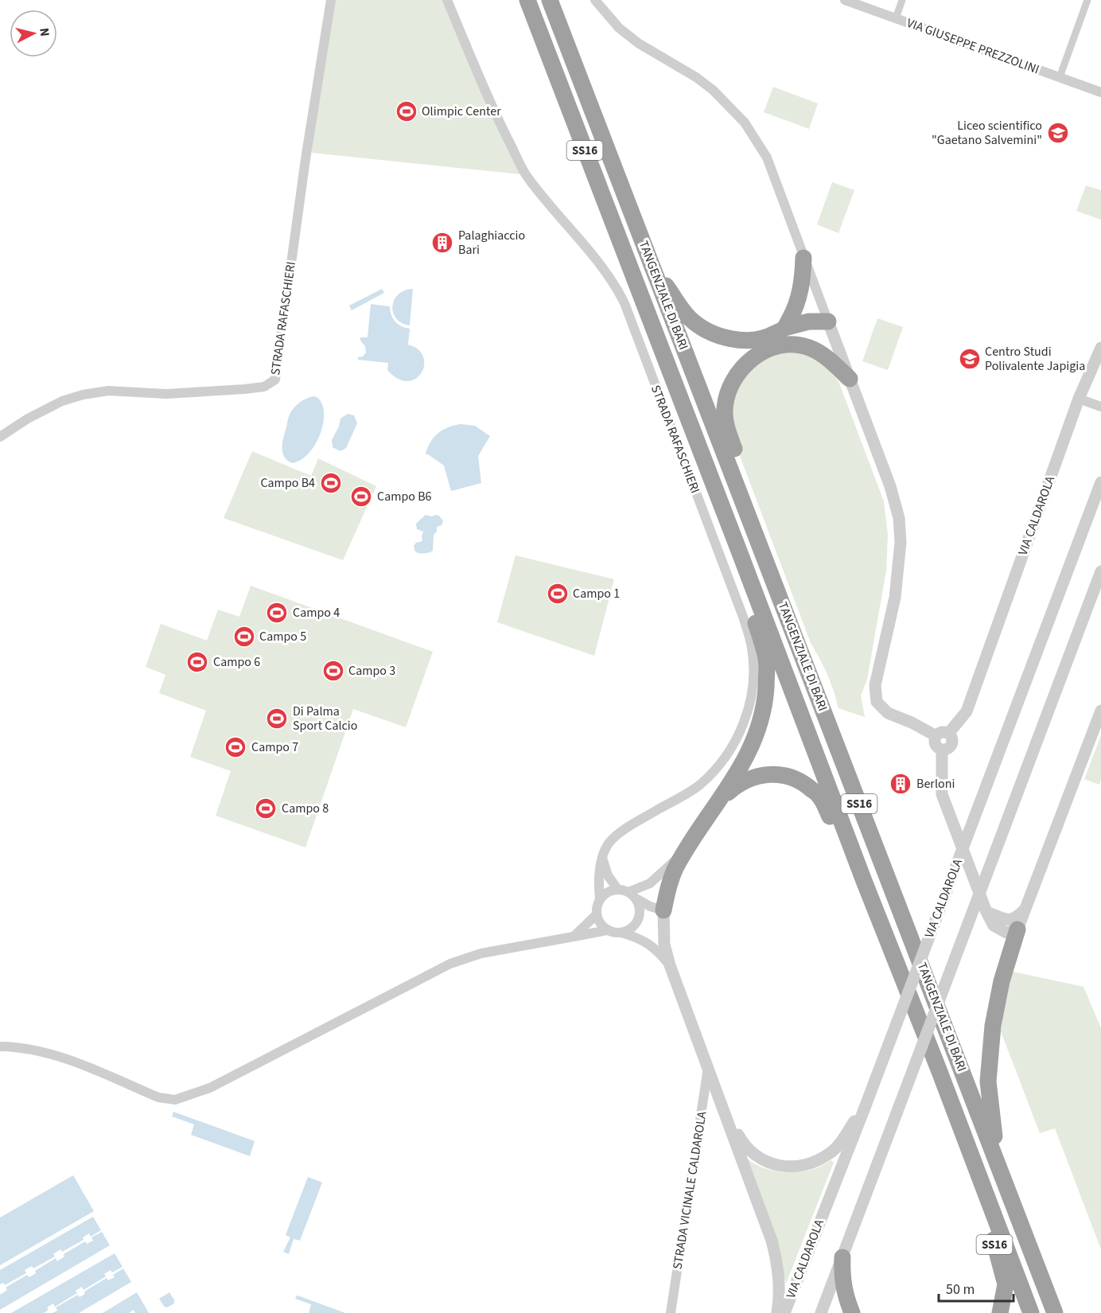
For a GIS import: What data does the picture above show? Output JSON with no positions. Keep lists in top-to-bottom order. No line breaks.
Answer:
{"streets":{"highway":["SS16","TANGENZIALE DI BARI"],"street":["VIA GIUSEPPE PREZZOLINI","STRADA RAFASCHIERI","VIA CALDAROLA","STRADA VICINALE CALDAROLA"]},"crossings":[["SS16","TANGENZIALE DI BARI"]],"places":{"sports":["Olimpic Center","Campo B4","Campo B6","Campo 1","Campo 4","Campo 5","Campo 6","Campo 3","Di Palma Sport Calcio","Campo 7","Campo 8"],"school or university":["Liceo scientifico \"Gaetano Salvemini\"","Centro Studi Polivalente Japigia"],"building":["Palaghiaccio Bari","Berloni"]},"scale_bar":"50 m","north":"right"}
